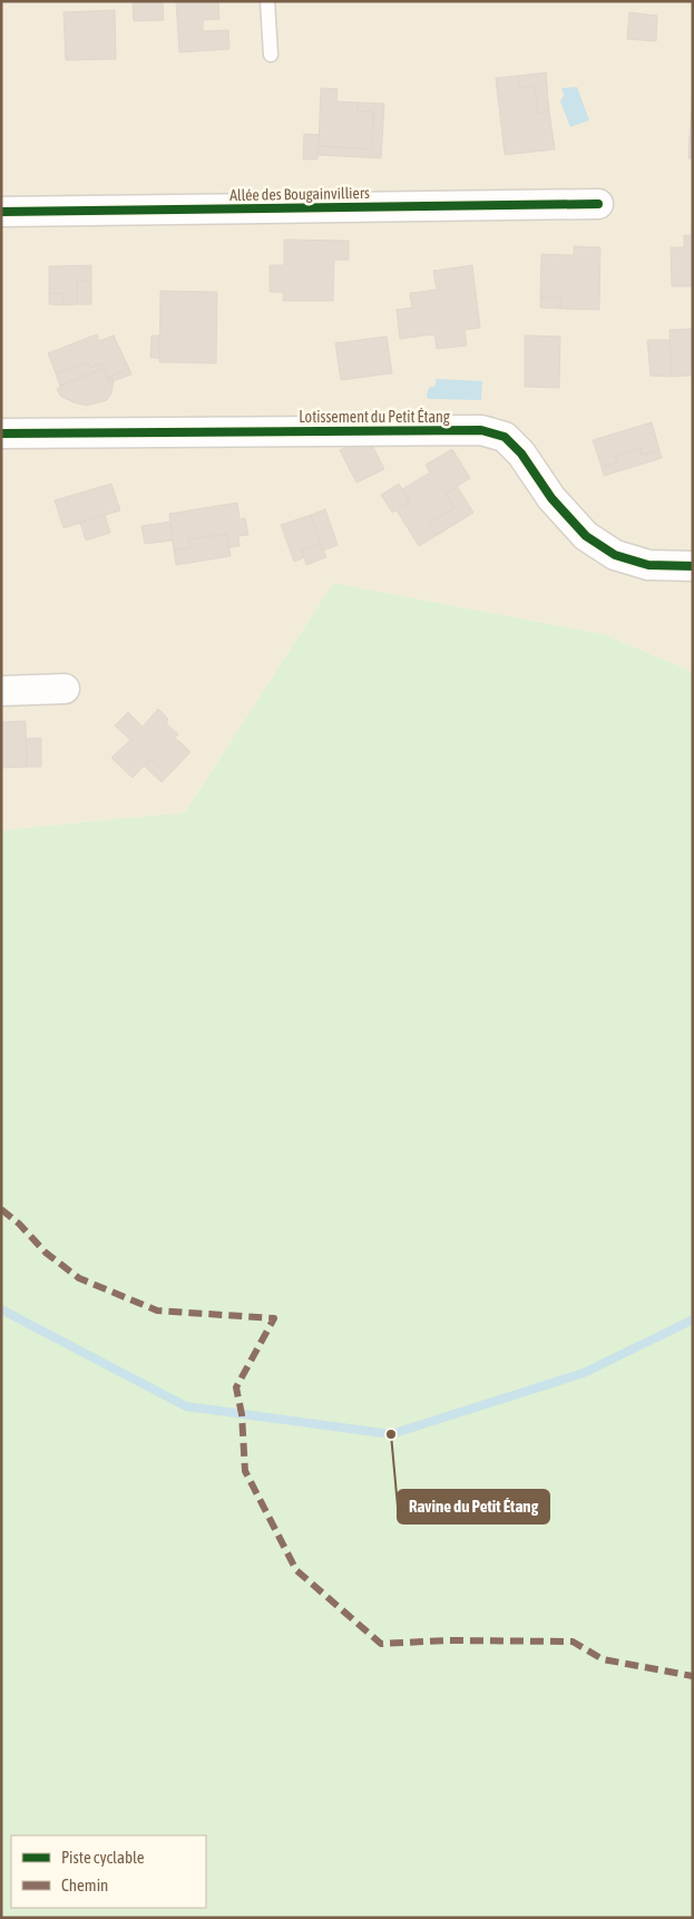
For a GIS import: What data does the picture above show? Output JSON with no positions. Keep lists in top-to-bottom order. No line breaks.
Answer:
{"streets":{"street":["Allée des Bougainvilliers","Lotissement du Petit Étang"]},"places":["Ravine du Petit Étang"],"legend":["Piste cyclable","Chemin"]}
